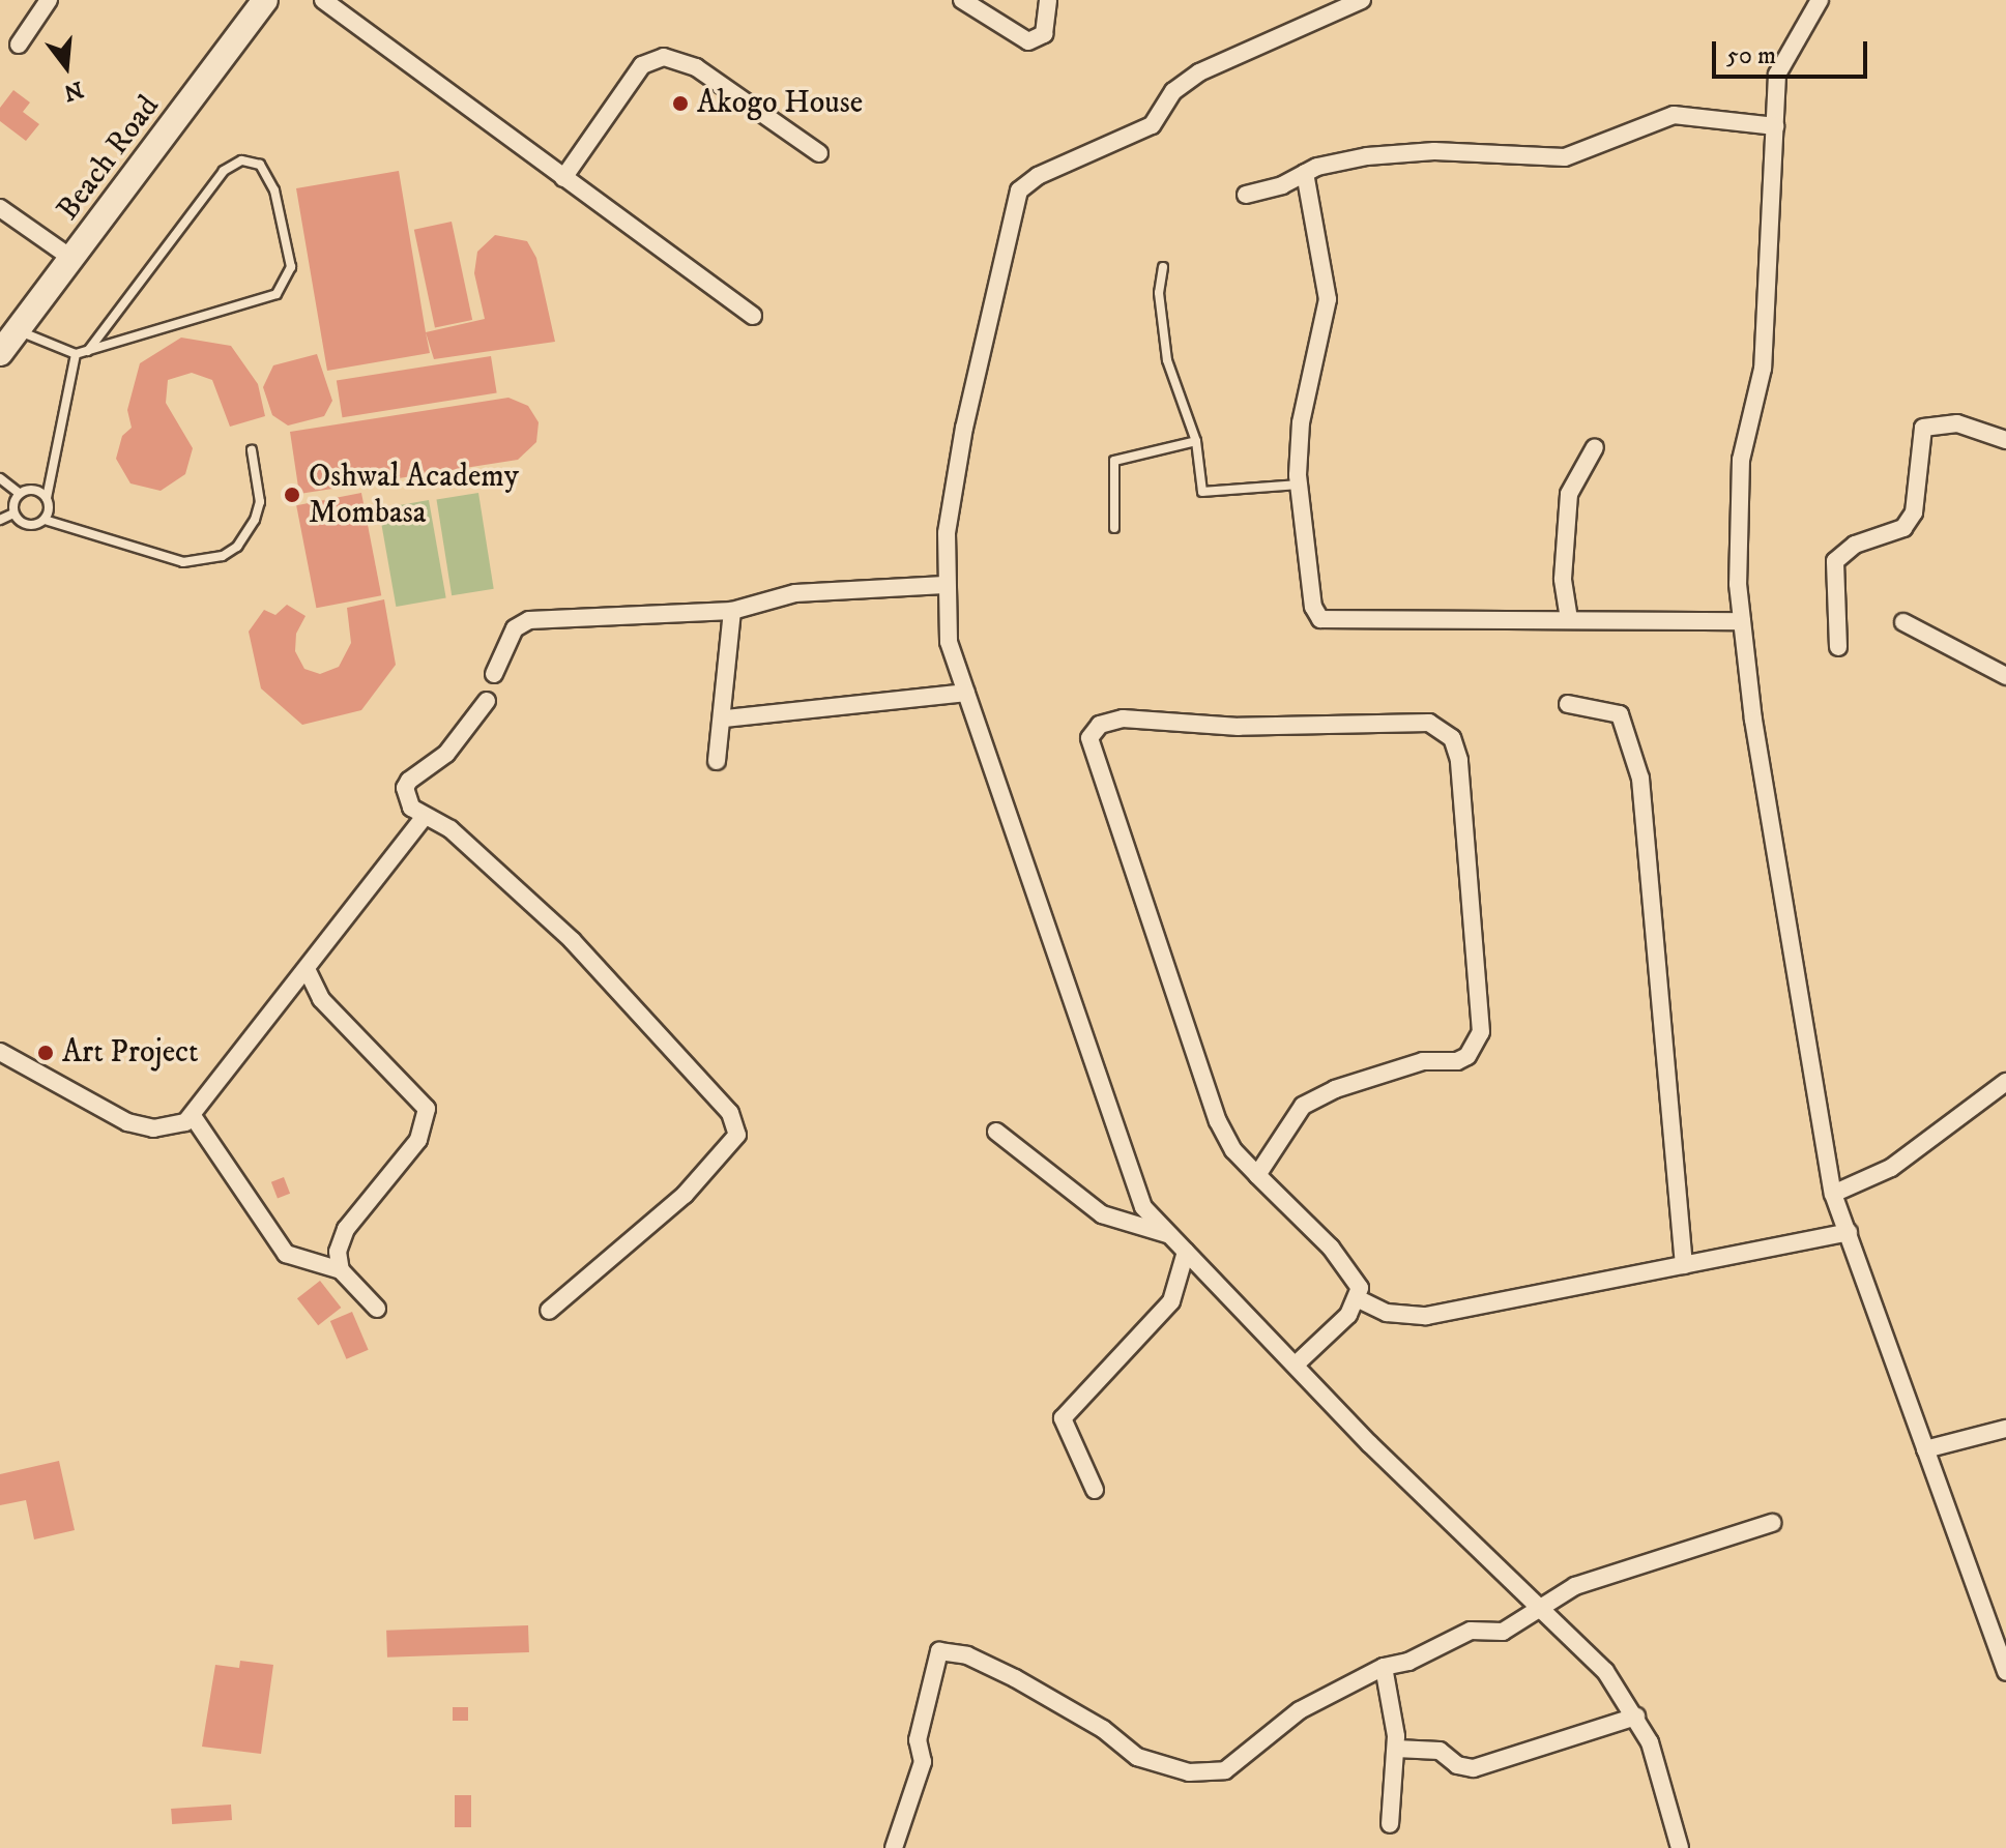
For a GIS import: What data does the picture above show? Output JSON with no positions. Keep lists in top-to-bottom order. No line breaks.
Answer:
{"streets":{"main road":["Beach Road"]},"places":["Akogo House","Oshwal Academy Mombasa","Art Project"],"scale_bar":"50 m","north":"bottom"}
